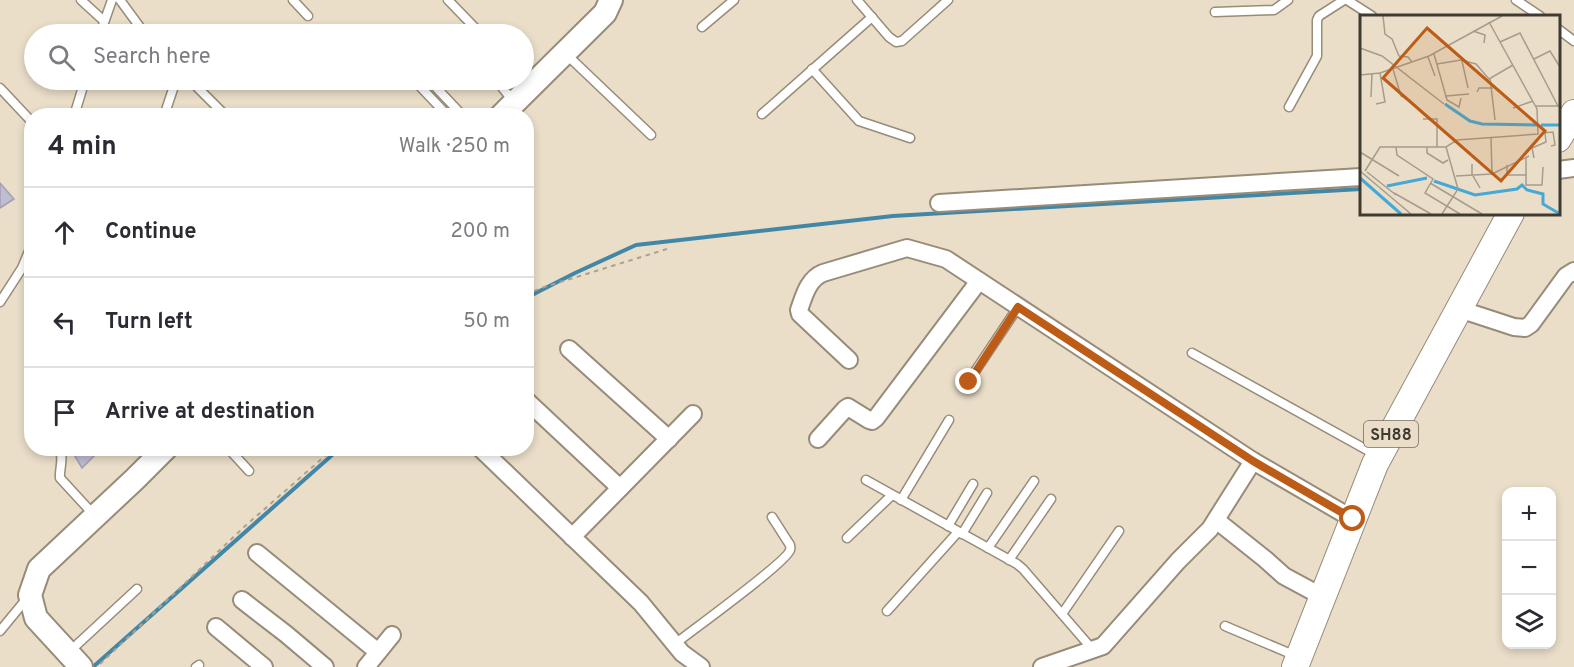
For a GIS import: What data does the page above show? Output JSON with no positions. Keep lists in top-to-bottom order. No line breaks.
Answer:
{"streets":{"main road":["SH88"]},"page":{"search":"Search here","heading":["4 min","Walk · 250 m"],"list":[["Continue","200 m"],["Turn left","50 m"],"Arrive at destination"],"map_buttons":["+","−"]}}
